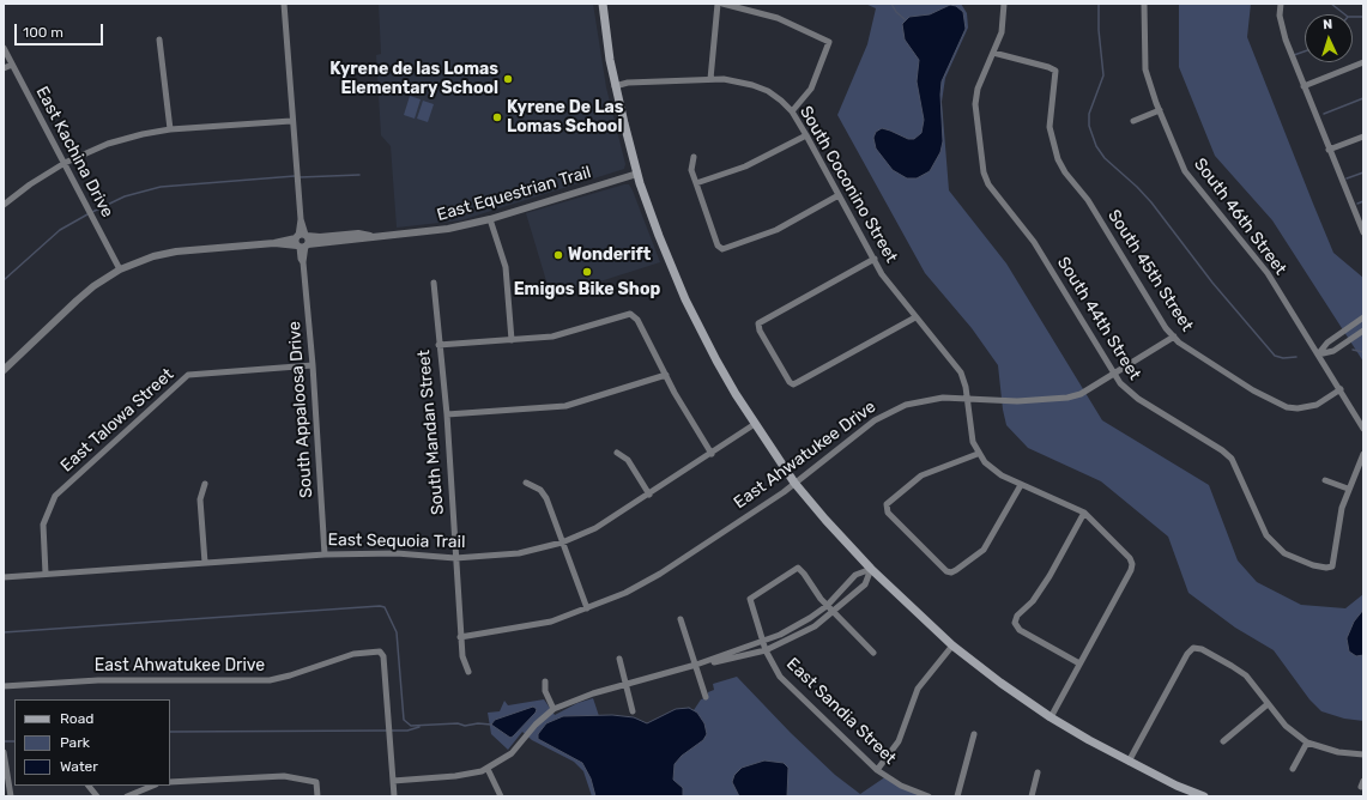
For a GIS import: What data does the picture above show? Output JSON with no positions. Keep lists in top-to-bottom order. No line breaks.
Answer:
{"streets":{"street":["East Kachina Drive","South Coconino Street","East Equestrian Trail","South 46th Street","South 45th Street","South 44th Street","South Appaloosa Drive","East Talowa Street","South Mandan Street","East Ahwatukee Drive","East Sequoia Trail","East Sandia Street"]},"crossings":[["East Kachina Drive","East Equestrian Trail"],["South Coconino Street","East Ahwatukee Drive"],["East Equestrian Trail","South Appaloosa Drive"],["South 46th Street","South 45th Street"],["South 45th Street","South 44th Street"],["South 45th Street","East Ahwatukee Drive"],["South 44th Street","East Ahwatukee Drive"],["South Appaloosa Drive","East Talowa Street"],["South Appaloosa Drive","East Sequoia Trail"],["East Talowa Street","East Sequoia Trail"],["South Mandan Street","East Ahwatukee Drive"],["South Mandan Street","East Sequoia Trail"]],"places":["Kyrene de las Lomas Elementary School","Kyrene De Las Lomas School","Wonderift","Emigos Bike Shop"],"legend":["Road","Park","Water"],"scale_bar":"100 m","north":"top"}
